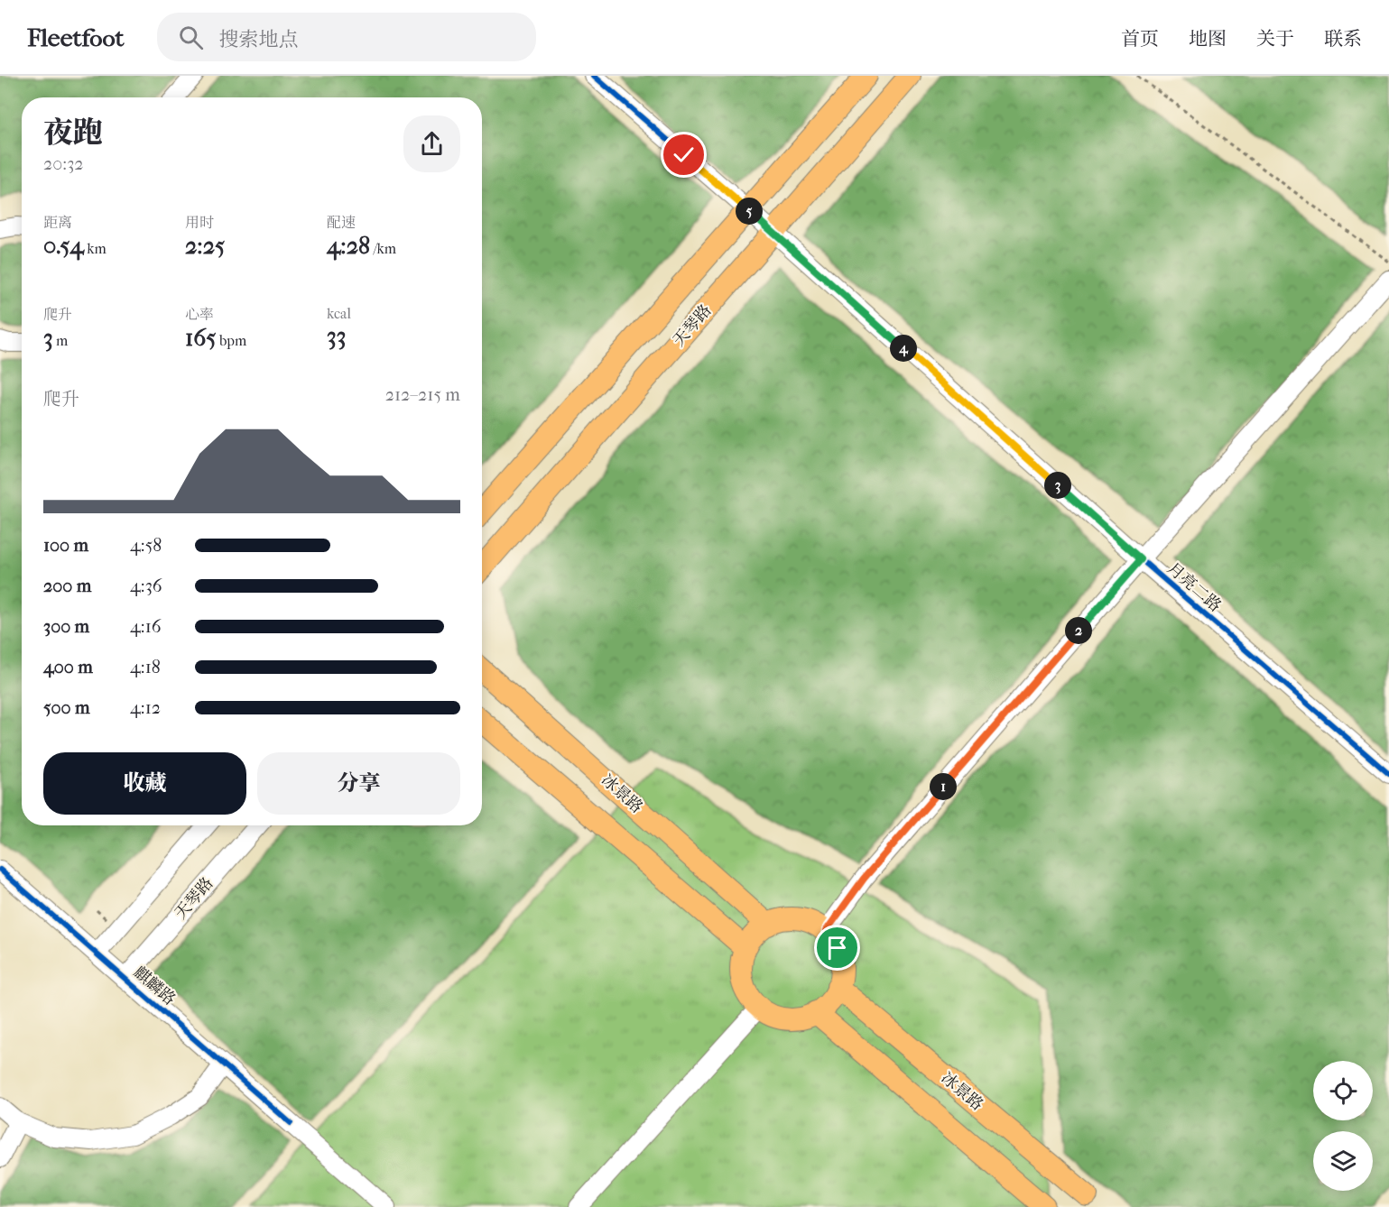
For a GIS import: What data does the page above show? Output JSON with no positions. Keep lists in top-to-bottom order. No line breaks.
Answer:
{"streets":{"main road":["天琴路","冰景路"],"street":["月亮二路","麒麟路"]},"crossings":[["天琴路","月亮二路"],["天琴路","麒麟路"]],"page":{"header":"Fleetfoot","search":"搜索地点","nav":["首页","地图","关于","联系"],"heading":["夜跑","20:32"],"stats":[["距离","0.54 km"],["用时","2:25"],["配速","4:28 /km"],["爬升","3 m"],["心率","165 bpm"],["kcal","33"]],"pins":["5","4","3","2","1"],"chart":["爬升","212–215 m"],"list":[{"name":"100 m","note":"4:58"},{"name":"200 m","note":"4:36"},{"name":"300 m","note":"4:16"},{"name":"400 m","note":"4:18"},{"name":"500 m","note":"4:12"}],"buttons":["收藏","分享"]}}
